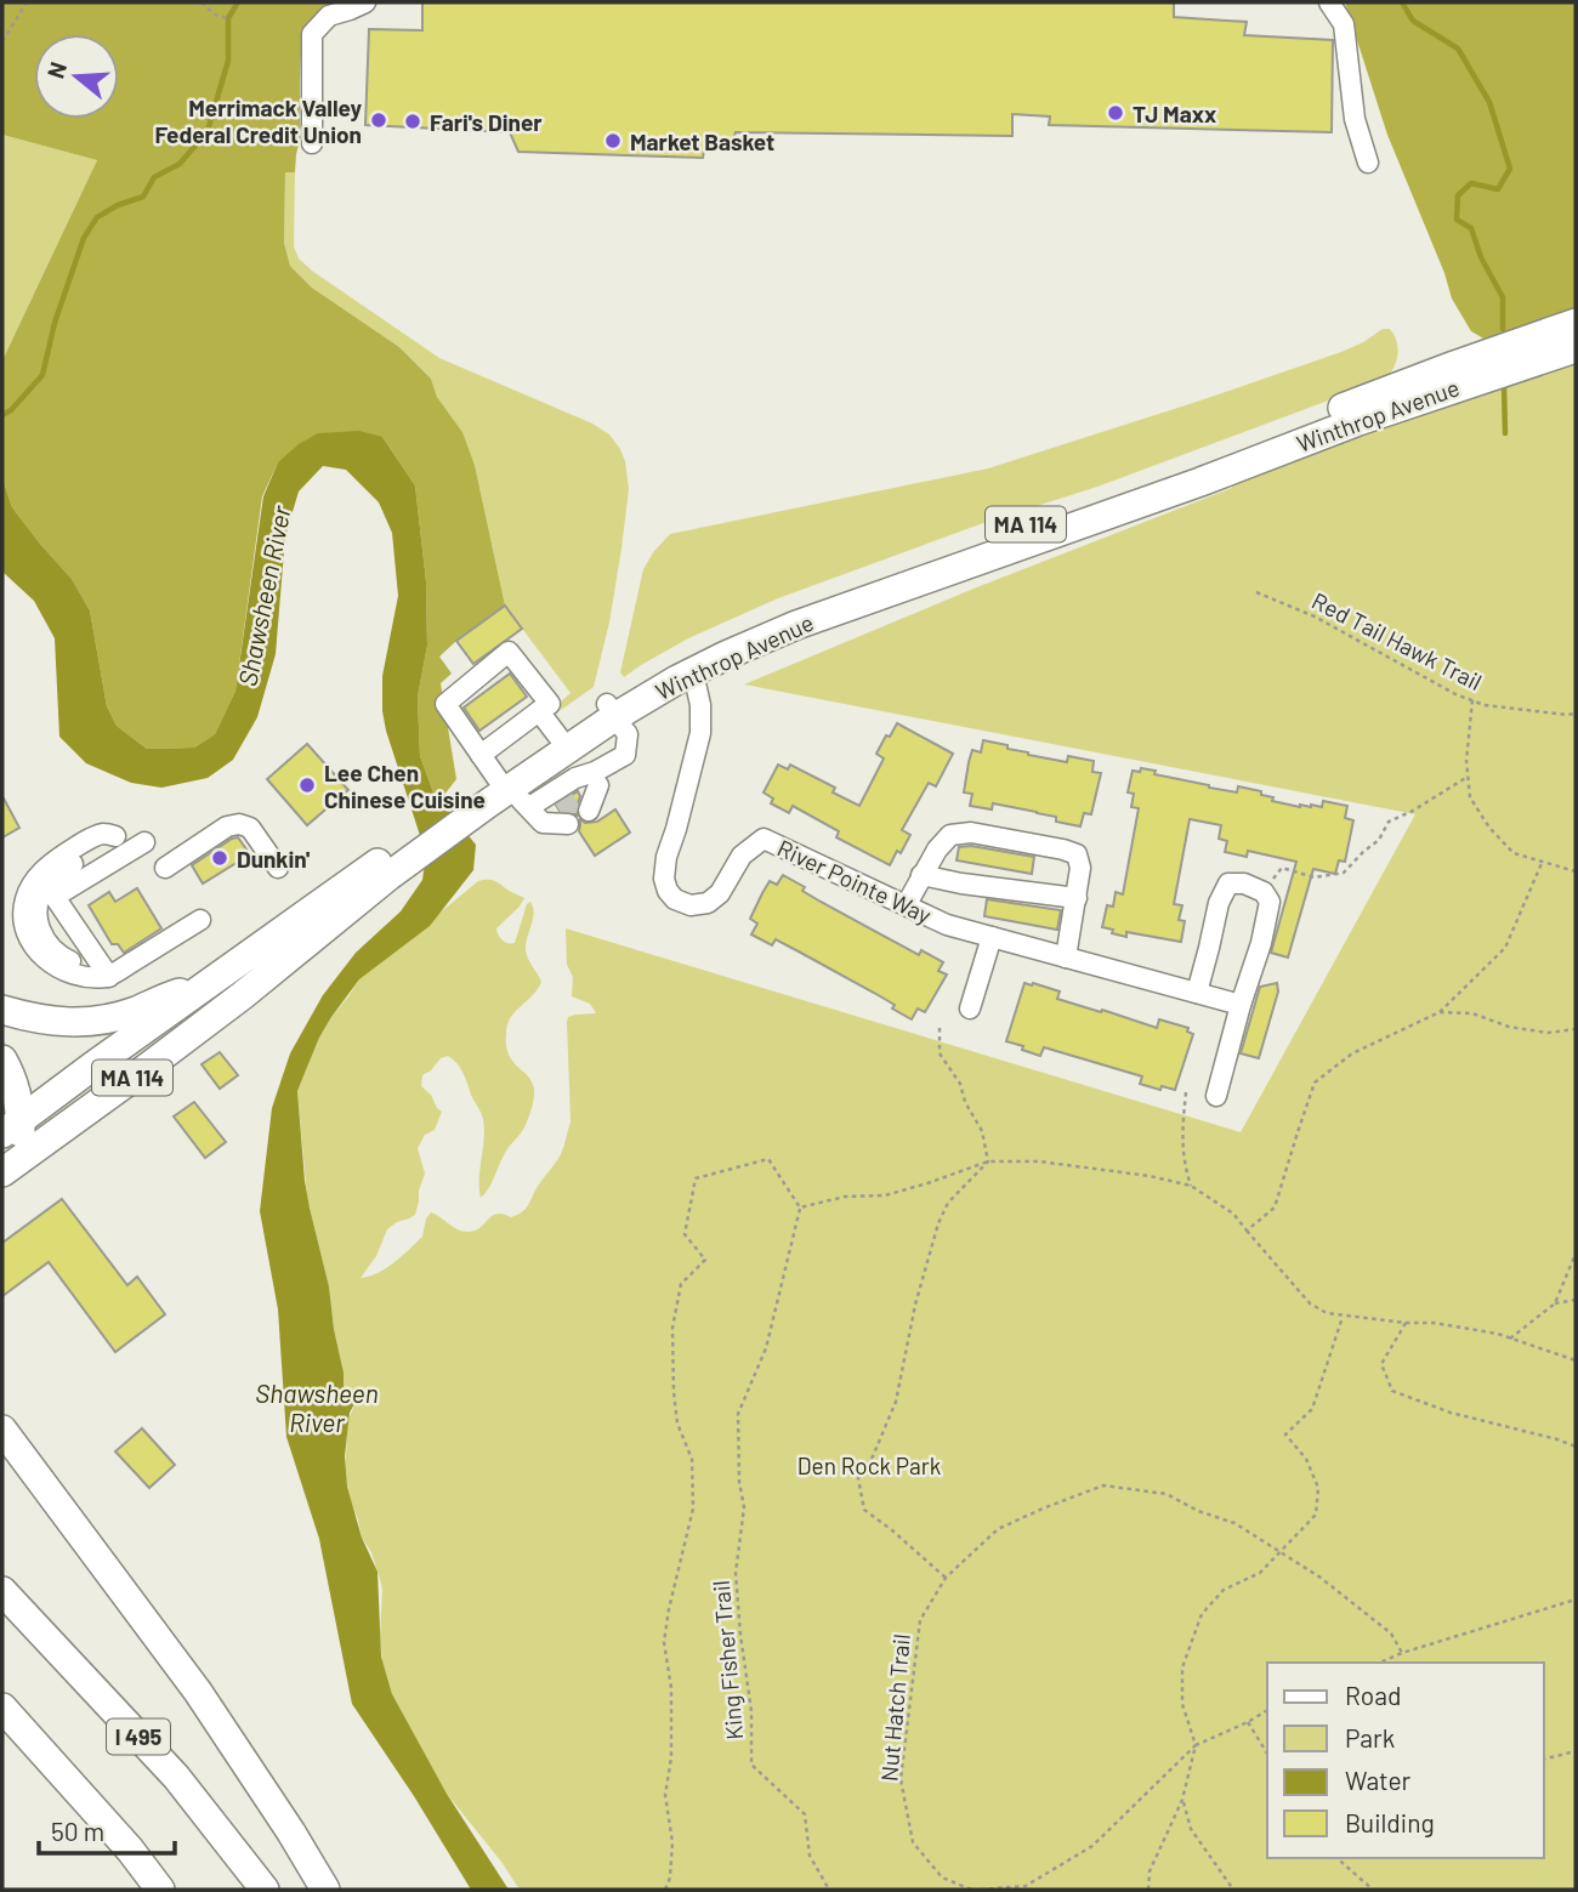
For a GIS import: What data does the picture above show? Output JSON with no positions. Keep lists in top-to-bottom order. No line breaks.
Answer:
{"streets":{"highway":["Winthrop Avenue","MA 114","I 495"],"street":["River Pointe Way"],"path":["Red Tail Hawk Trail","King Fisher Trail","Nut Hatch Trail"]},"crossings":[["Winthrop Avenue","River Pointe Way"]],"water":["Shawsheen River"],"parks":["Den Rock Park"],"places":["TJ Maxx","Merrimack Valley Federal Credit Union","Fari's Diner","Market Basket","Lee Chen Chinese Cuisine","Dunkin'"],"legend":["Road","Park","Water","Building"],"scale_bar":"50 m","north":"left"}
